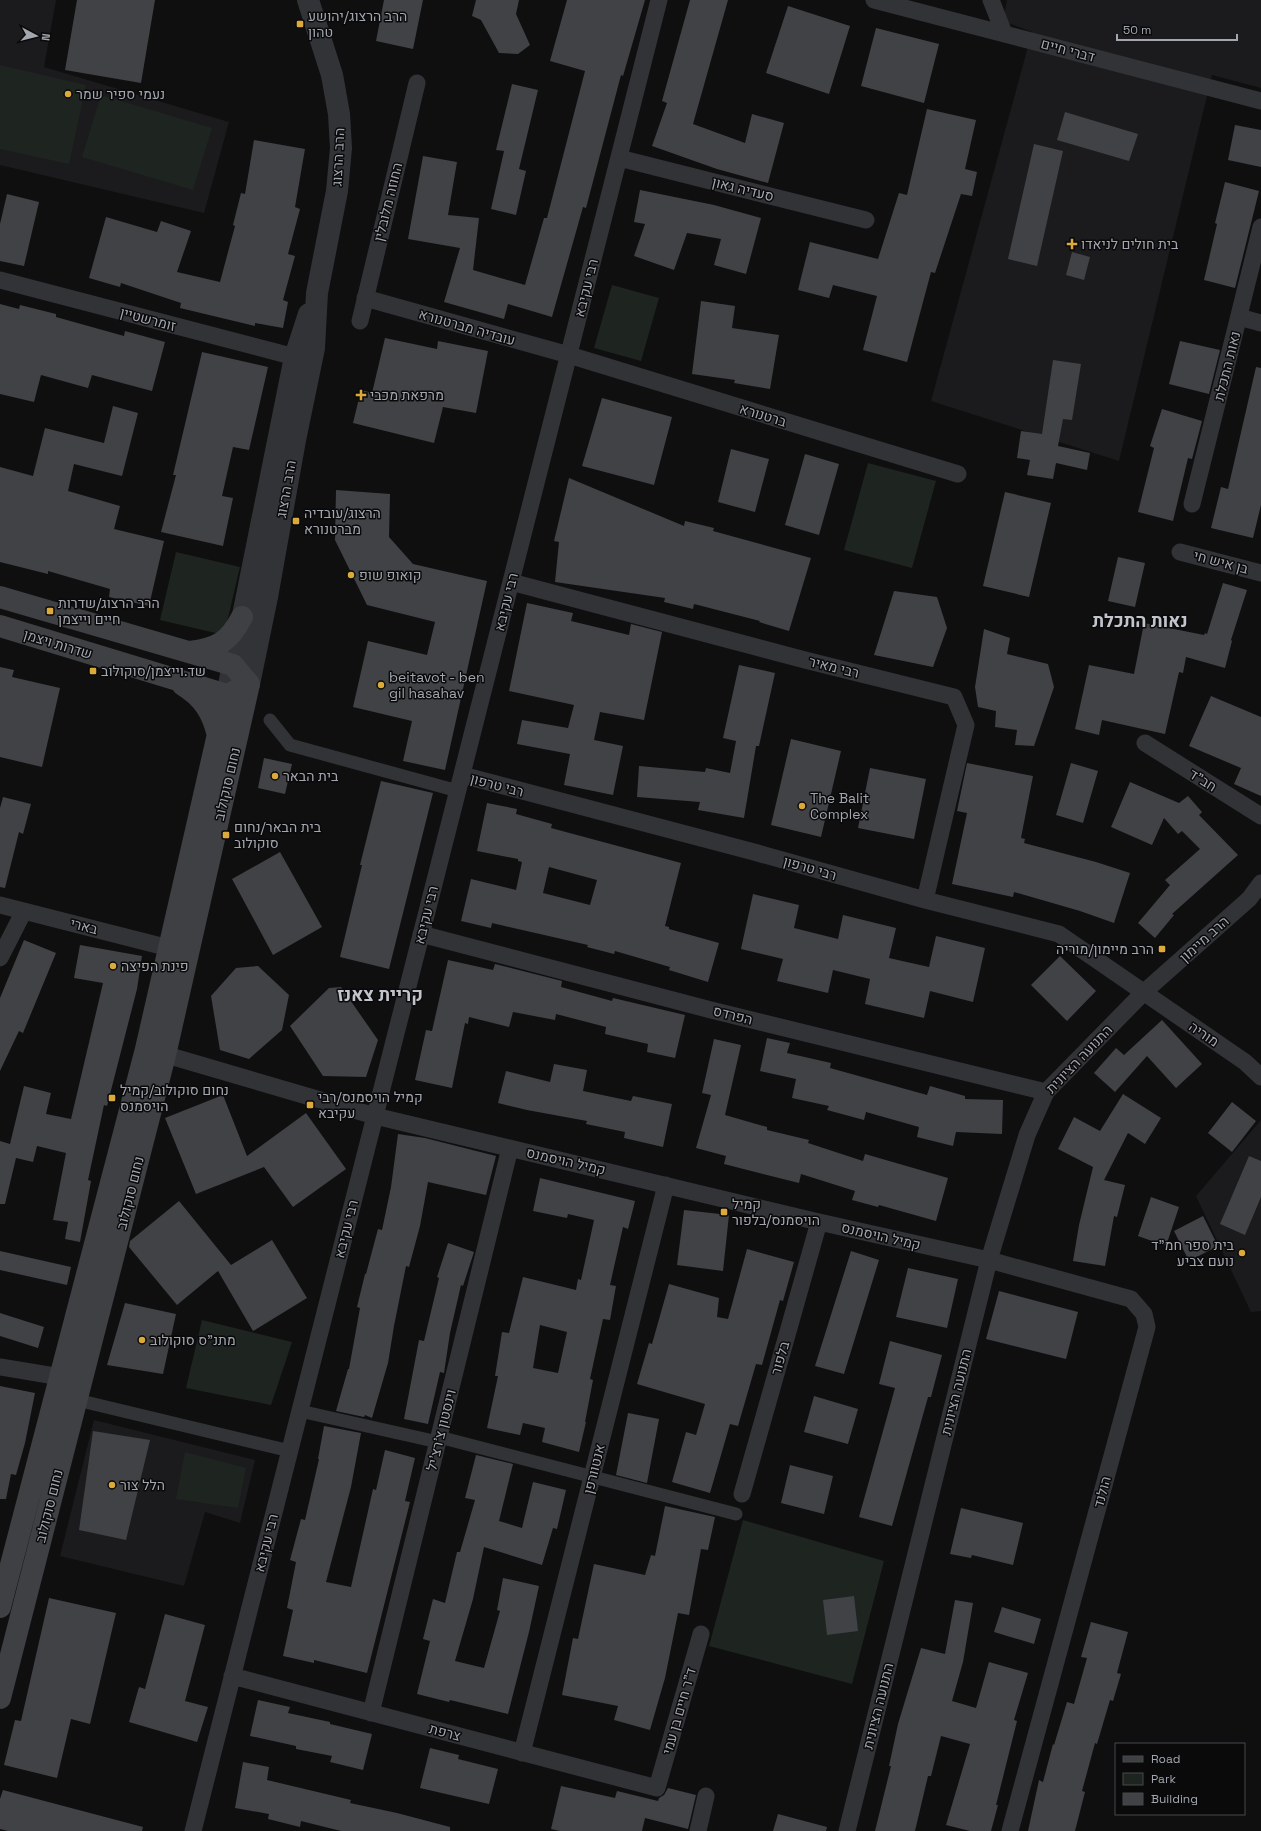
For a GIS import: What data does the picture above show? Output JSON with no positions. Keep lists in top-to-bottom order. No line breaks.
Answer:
{"streets":{"main road":["שדרות ויצמן","נחום סוקולוב"],"street":["דברי חיים","הרב הרצוג","סעדיה גאון","החוזה מלובלין","רבי עקיבא","זומרשטיין","עובדיה מברטנורא","נאות התכלת","ברטנורא","בן איש חי","רבי מאיר","חב\"ד","רבי טרפון","בארי","הרב מיימון","הפרדס","מוריה","התנועה הציונית","קמיל הויסמנס","בלפור","וינסטון צ'רצ'יל","אנטוורפן","הולנד","ד\"ר חיים בן עמי","צרפת"]},"crossings":[["הרב הרצוג","זומרשטיין"],["הרב הרצוג","שדרות ויצמן"],["הרב הרצוג","נחום סוקולוב"],["סעדיה גאון","רבי עקיבא"],["החוזה מלובלין","עובדיה מברטנורא"],["רבי עקיבא","עובדיה מברטנורא"],["רבי עקיבא","ברטנורא"],["רבי עקיבא","רבי מאיר"],["רבי עקיבא","רבי טרפון"],["רבי עקיבא","הפרדס"],["רבי עקיבא","קמיל הויסמנס"],["רבי עקיבא","צרפת"],["עובדיה מברטנורא","ברטנורא"],["שדרות ויצמן","נחום סוקולוב"],["רבי מאיר","רבי טרפון"],["נחום סוקולוב","בארי"],["נחום סוקולוב","קמיל הויסמנס"],["רבי טרפון","הרב מיימון"],["רבי טרפון","מוריה"],["רבי טרפון","התנועה הציונית"],["הרב מיימון","מוריה"],["הרב מיימון","התנועה הציונית"],["הפרדס","התנועה הציונית"],["מוריה","התנועה הציונית"],["התנועה הציונית","קמיל הויסמנס"],["התנועה הציונית","הולנד"],["קמיל הויסמנס","בלפור"],["קמיל הויסמנס","וינסטון צ'רצ'יל"],["קמיל הויסמנס","אנטוורפן"],["קמיל הויסמנס","הולנד"],["וינסטון צ'רצ'יל","צרפת"],["אנטוורפן","צרפת"],["ד\"ר חיים בן עמי","צרפת"]],"districts":["נאות התכלת","קריית צאנז"],"places":{"transit":["הרב הרצוג/יהושע טהון","הרצוג/עובדיה מברטנורא","הרב הרצוג/שדרות חיים וייצמן","שד.וייצמן/סוקולוב","בית הבאר/נחום סוקולוב","הרב מיימון/מוריה","נחום סוקולוב/קמיל הויסמנס","קמיל הויסמנס/רבי עקיבא","קמיל הויסמנס/בלפור"],"other":["נעמי ספיר שמר","קואופ שופ","beitavot - ben gil hasahav","בית הבאר","The Balit Complex","פינת הפיצה","בית ספר חמ\"ד נועם צביע","מתנ\"ס סוקולוב","הלל צור"],"health":["בית חולים לניאדו","מרפאת מכבי"]},"legend":["Road","Park","Building"],"scale_bar":"50 m","north":"right"}
